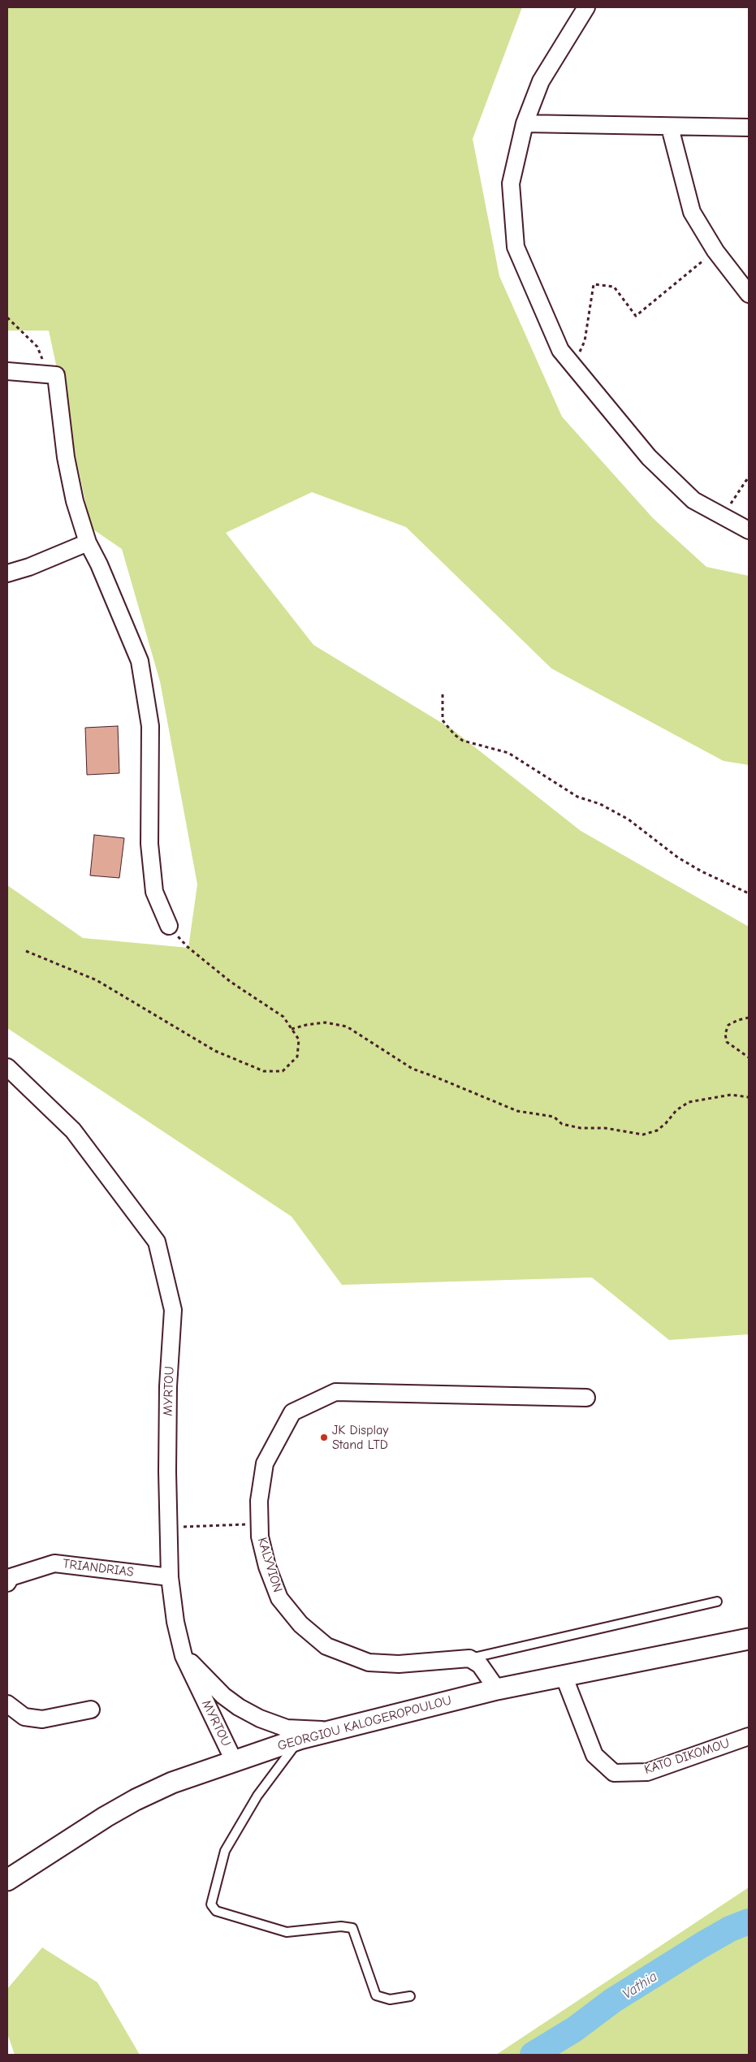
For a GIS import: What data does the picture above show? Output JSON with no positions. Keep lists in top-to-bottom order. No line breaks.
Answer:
{"streets":{"street":["MYRTOU","KALYVION","TRIANDRIAS","GEORGIOU KALOGEROPOULOU","KATO DIKOMOU"]},"crossings":[["MYRTOU","TRIANDRIAS"],["MYRTOU","GEORGIOU KALOGEROPOULOU"],["GEORGIOU KALOGEROPOULOU","KATO DIKOMOU"]],"water":["Vathia"],"places":["JK Display Stand LTD"]}
